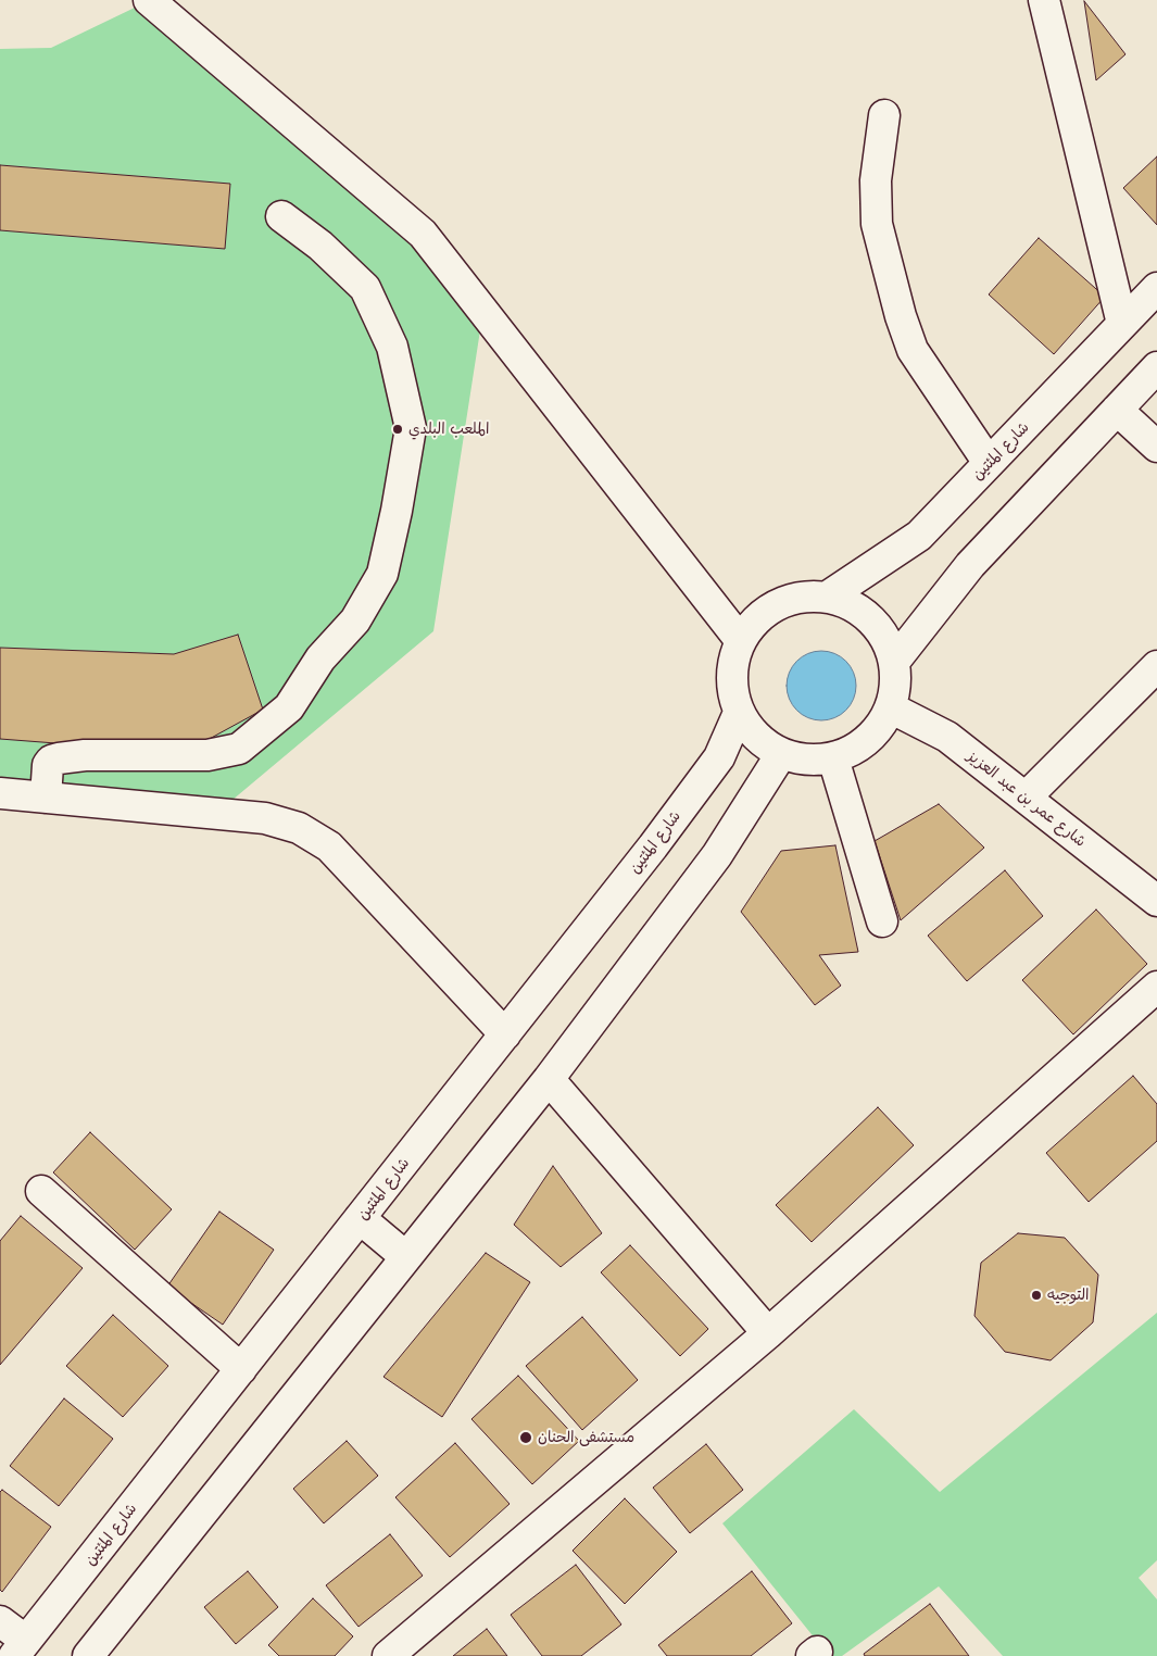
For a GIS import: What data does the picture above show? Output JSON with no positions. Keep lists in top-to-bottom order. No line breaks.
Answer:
{"streets":{"street":["شارع المئتين","شارع عمر بن عبد العزيز"]},"crossings":[["شارع المئتين","شارع عمر بن عبد العزيز"]],"places":["الملعب البلدي","التوجيه","مستشفى الحنان"]}
